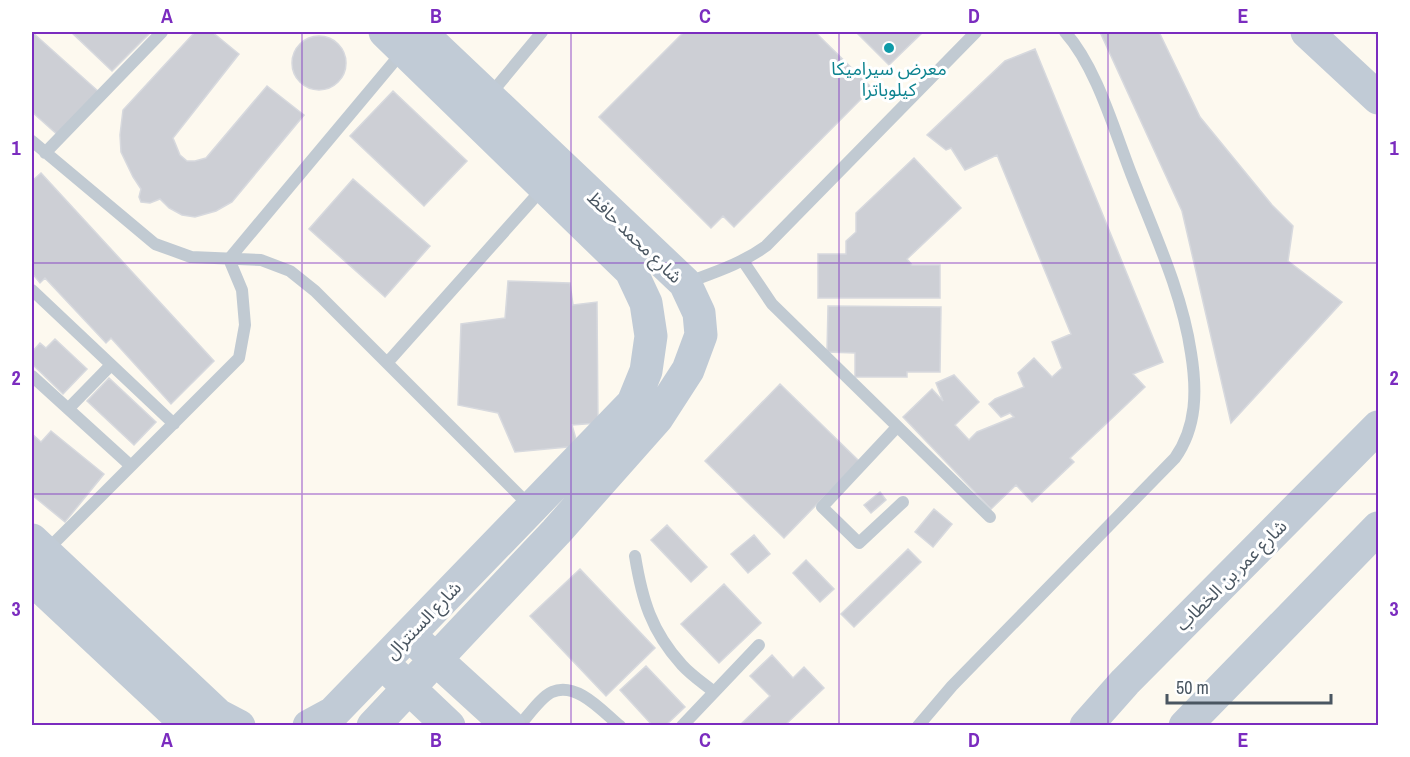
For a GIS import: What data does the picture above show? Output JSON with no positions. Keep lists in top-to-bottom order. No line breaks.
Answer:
{"streets":{"street":["شارع محمد حافظ","شارع عمر بن الخطاب","شارع السنترال"]},"crossings":[["شارع محمد حافظ","شارع السنترال"]],"places":["معرض سيراميكا كيلوباترا"],"scale_bar":"50 m","grid":{"columns":["A","B","C","D","E"],"rows":["1","2","3"]}}
